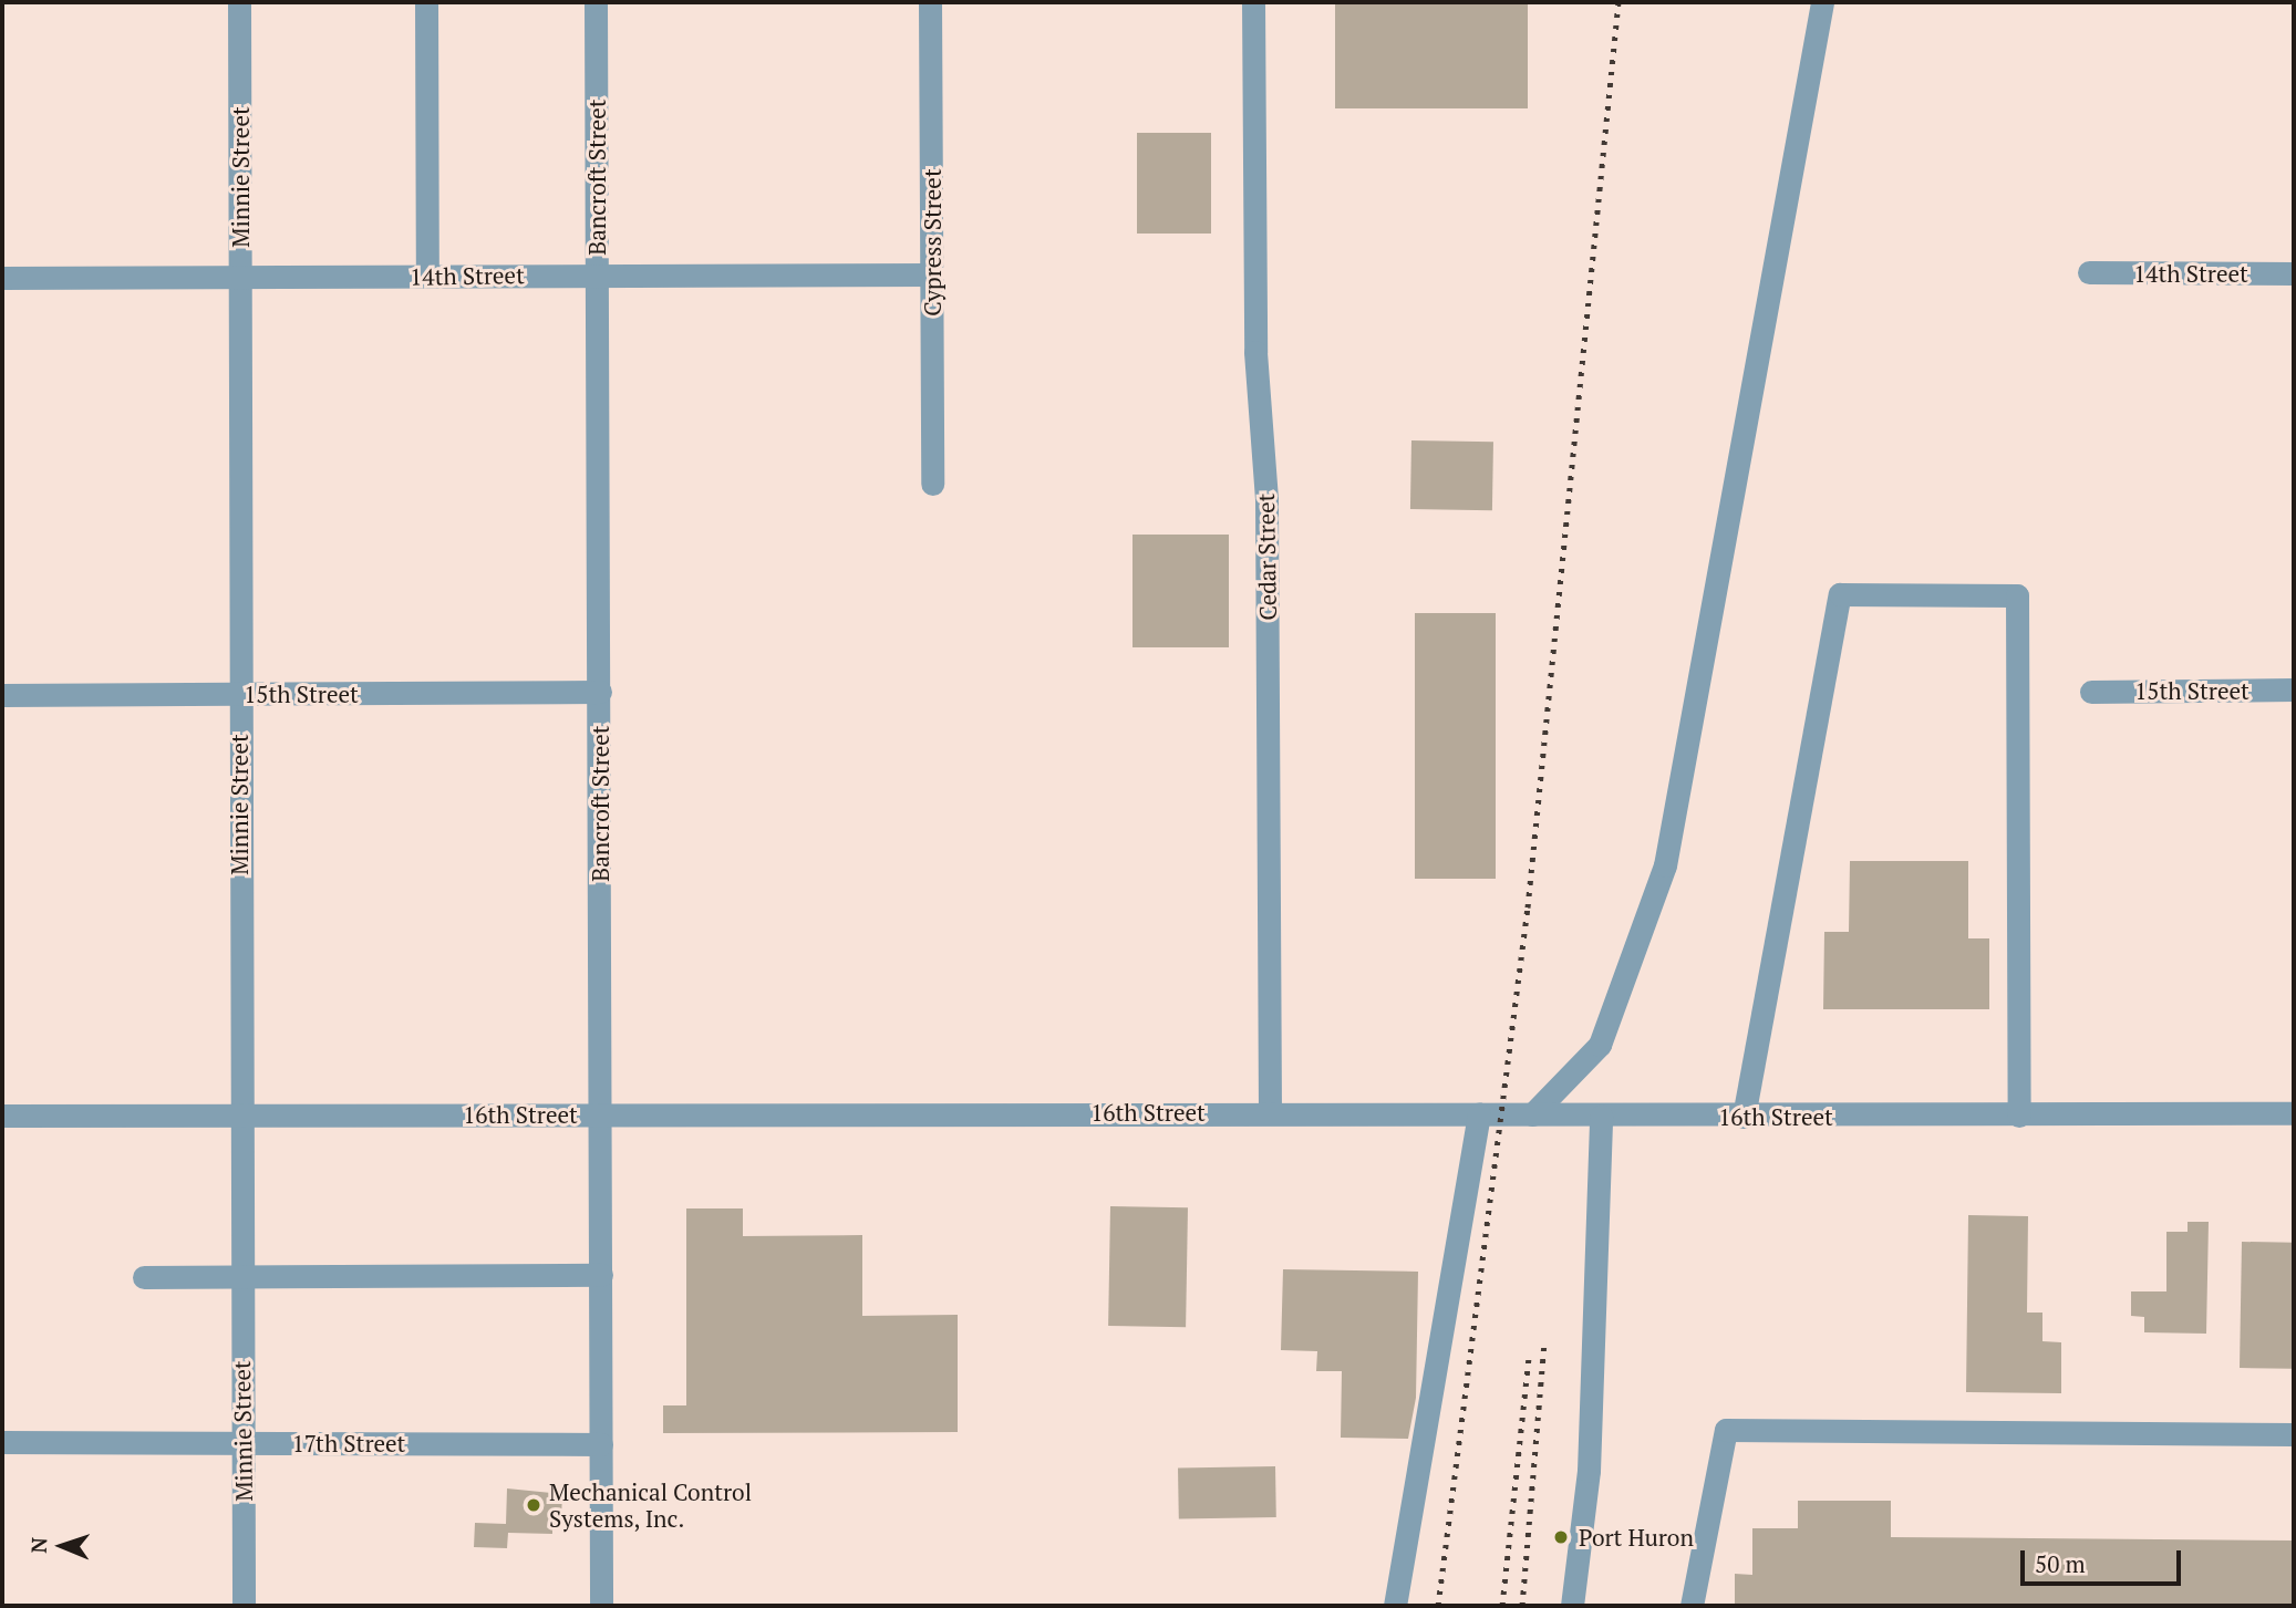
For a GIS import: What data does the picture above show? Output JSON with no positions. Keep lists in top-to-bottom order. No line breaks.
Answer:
{"streets":{"street":["Minnie Street","Bancroft Street","Cypress Street","14th Street","Cedar Street","15th Street","16th Street","17th Street"]},"crossings":[["Minnie Street","14th Street"],["Minnie Street","15th Street"],["Minnie Street","16th Street"],["Minnie Street","17th Street"],["Bancroft Street","14th Street"],["Bancroft Street","15th Street"],["Bancroft Street","16th Street"],["Bancroft Street","17th Street"],["Cypress Street","14th Street"],["Cedar Street","16th Street"]],"places":["Mechanical Control Systems, Inc.","Port Huron"],"scale_bar":"50 m","north":"left"}
